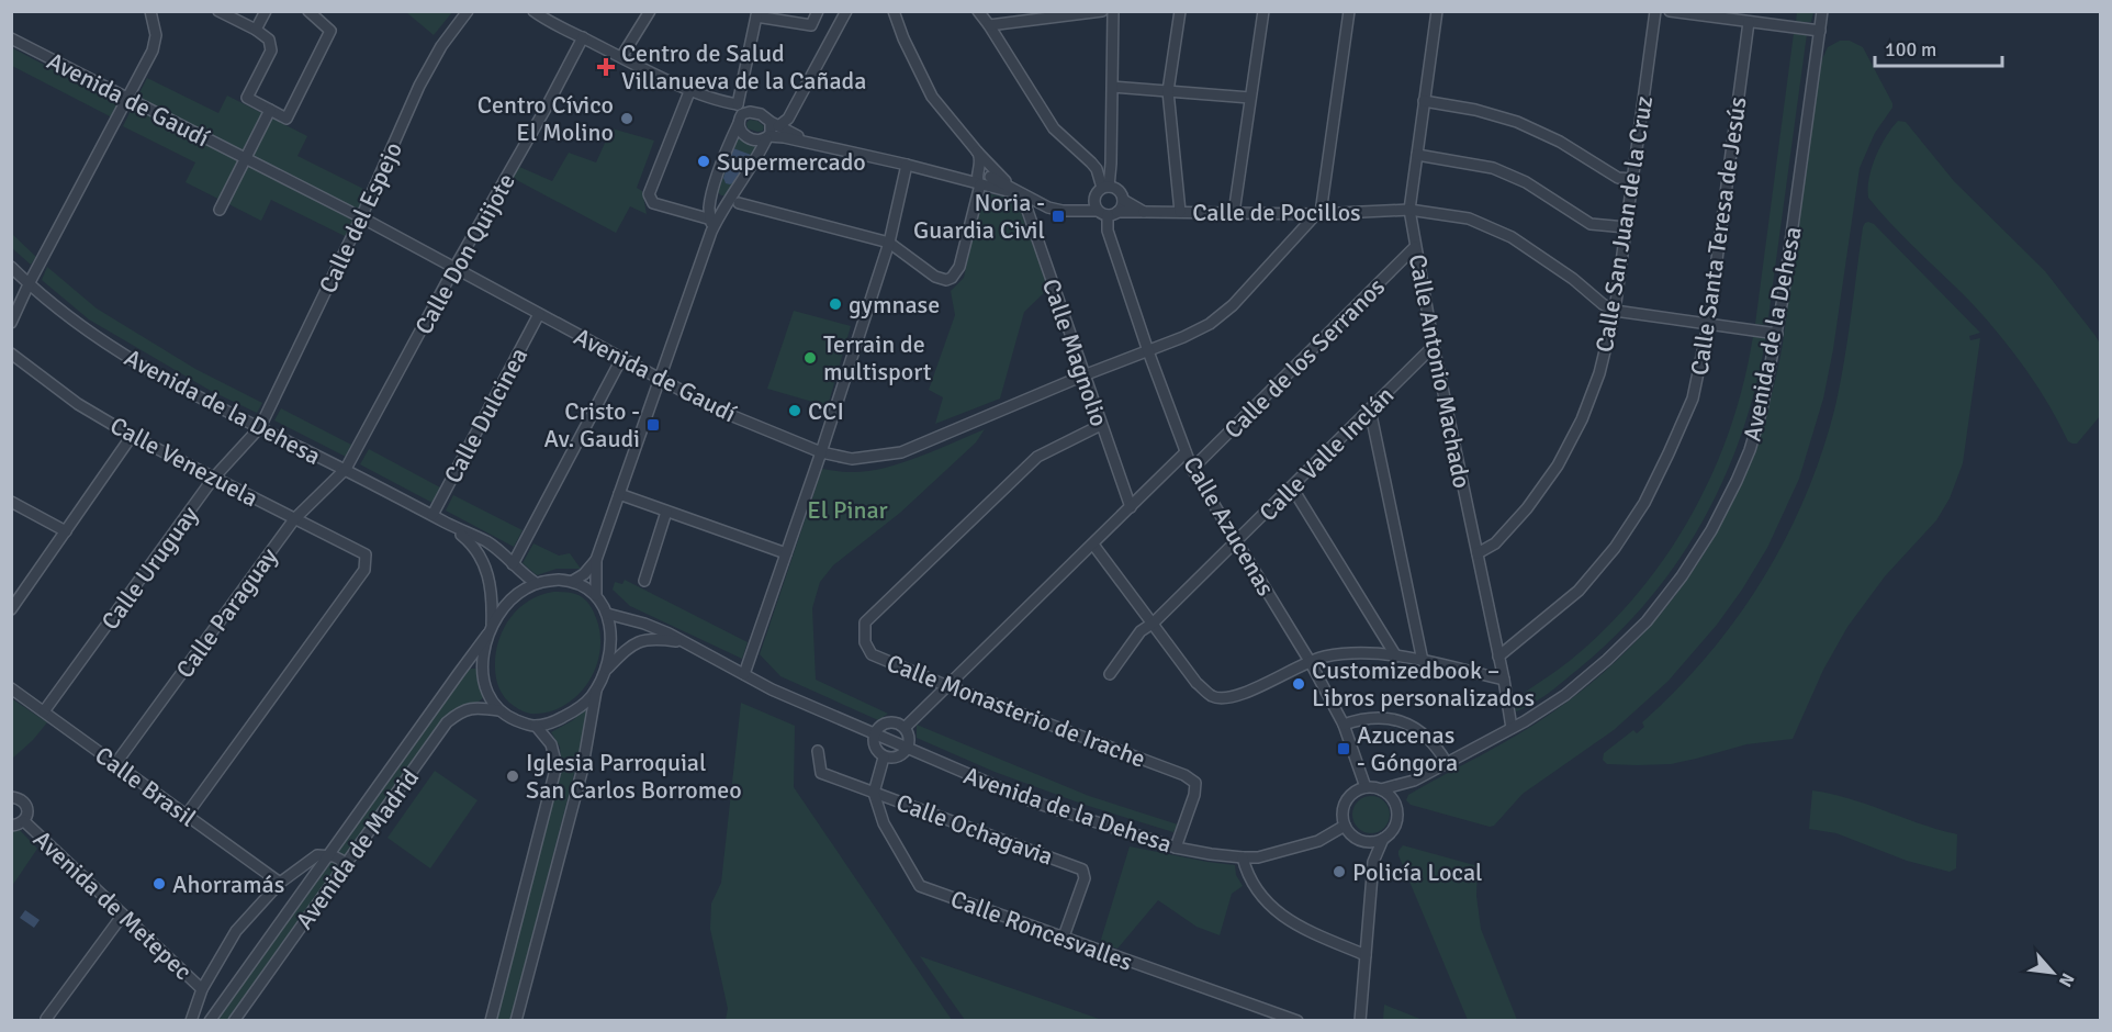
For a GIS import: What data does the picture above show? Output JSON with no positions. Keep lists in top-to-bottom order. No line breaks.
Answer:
{"streets":{"street":["Avenida de Gaudí","Calle de Pocillos","Calle del Espejo","Calle San Juan de la Cruz","Calle Santa Teresa de Jesús","Calle Don Quijote","Avenida de la Dehesa","Calle Magnolio","Calle de los Serranos","Calle Antonio Machado","Calle Dulcinea","Calle Valle Inclán","Calle Venezuela","Calle Azucenas","Calle Uruguay","Calle Paraguay","Calle Monasterio de Irache","Calle Brasil","Calle Ochagavia","Avenida de Madrid","Avenida de Metepec","Calle Roncesvalles"]},"crossings":[["Avenida de Gaudí","Calle de Pocillos"],["Avenida de Gaudí","Calle del Espejo"],["Avenida de Gaudí","Calle Don Quijote"],["Avenida de Gaudí","Calle Magnolio"],["Avenida de Gaudí","Calle Dulcinea"],["Avenida de Gaudí","Calle Azucenas"],["Calle de Pocillos","Calle San Juan de la Cruz"],["Calle de Pocillos","Calle Magnolio"],["Calle de Pocillos","Calle Antonio Machado"],["Calle de Pocillos","Calle Azucenas"],["Calle del Espejo","Avenida de la Dehesa"],["Calle del Espejo","Calle Uruguay"],["Calle San Juan de la Cruz","Calle Antonio Machado"],["Calle Santa Teresa de Jesús","Calle Antonio Machado"],["Calle Don Quijote","Avenida de la Dehesa"],["Calle Don Quijote","Calle Paraguay"],["Avenida de la Dehesa","Calle Antonio Machado"],["Avenida de la Dehesa","Calle Dulcinea"],["Avenida de la Dehesa","Calle Azucenas"],["Avenida de la Dehesa","Calle Uruguay"],["Avenida de la Dehesa","Calle Paraguay"],["Avenida de la Dehesa","Calle Monasterio de Irache"],["Avenida de la Dehesa","Avenida de Madrid"],["Calle Magnolio","Calle Monasterio de Irache"],["Calle de los Serranos","Calle Antonio Machado"],["Calle de los Serranos","Calle Azucenas"],["Calle Antonio Machado","Calle Valle Inclán"],["Calle Valle Inclán","Calle Azucenas"],["Calle Venezuela","Calle Uruguay"],["Calle Venezuela","Calle Paraguay"],["Calle Venezuela","Calle Brasil"],["Calle Uruguay","Calle Brasil"],["Calle Paraguay","Calle Brasil"],["Calle Brasil","Avenida de Madrid"],["Calle Ochagavia","Calle Roncesvalles"],["Avenida de Madrid","Avenida de Metepec"]],"parks":["El Pinar"],"places":{"health":["Centro de Salud Villanueva de la Cañada"],"other":["Centro Cívico El Molino","Supermercado","gymnase","Terrain de multisport","CCI","Customizedbook – Libros personalizados","Iglesia Parroquial San Carlos Borromeo","Policía Local","Ahorramás"],"transit":["Noria - Guardia Civil","Cristo - Av. Gaudi","Azucenas - Góngora"]},"scale_bar":"100 m","north":"bottom right"}
